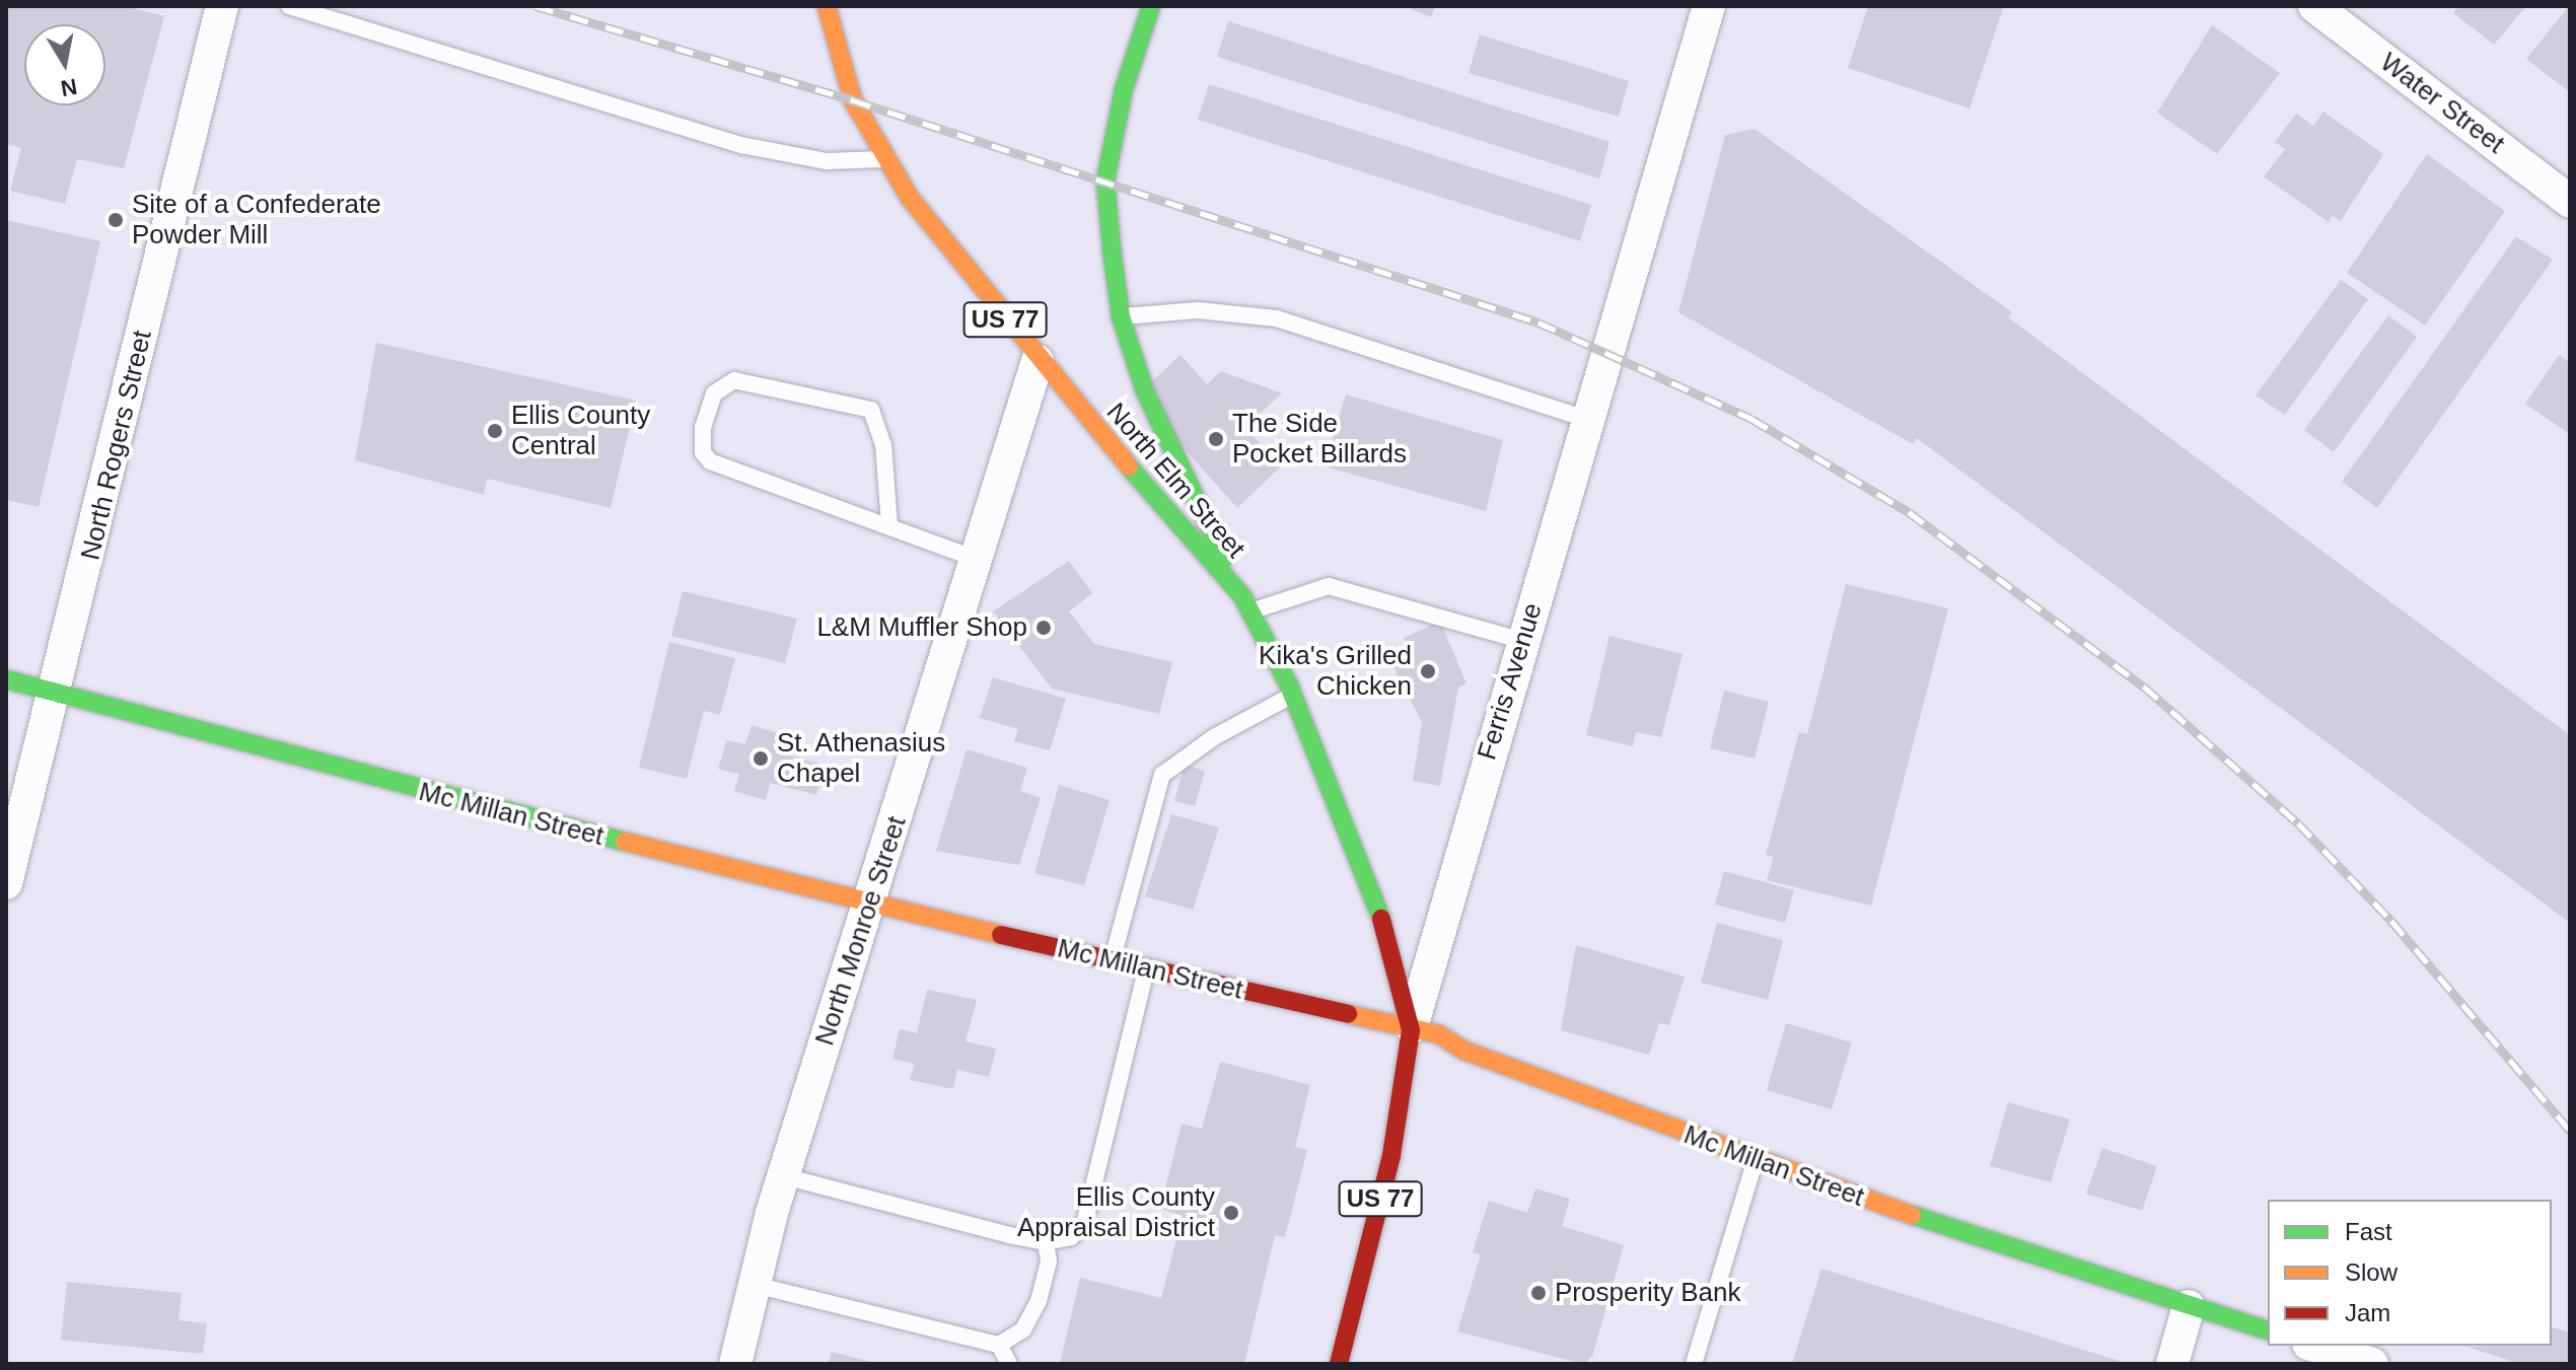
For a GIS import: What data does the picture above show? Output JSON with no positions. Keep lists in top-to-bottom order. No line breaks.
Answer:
{"streets":{"street":["Water Street","US 77","North Rogers Street","North Elm Street","Ferris Avenue","Mc Millan Street","North Monroe Street"]},"crossings":[["US 77","North Elm Street"],["North Rogers Street","Mc Millan Street"],["North Elm Street","Ferris Avenue"],["North Elm Street","Mc Millan Street"],["North Elm Street","North Monroe Street"],["Ferris Avenue","Mc Millan Street"],["Mc Millan Street","North Monroe Street"]],"places":["Site of a Confederate Powder Mill","Ellis County Central","The Side Pocket Billards","L&M Muffler Shop","Kika's Grilled Chicken","St. Athenasius Chapel","Ellis County Appraisal District","Prosperity Bank"],"legend":["Fast","Slow","Jam"],"north":"bottom"}
